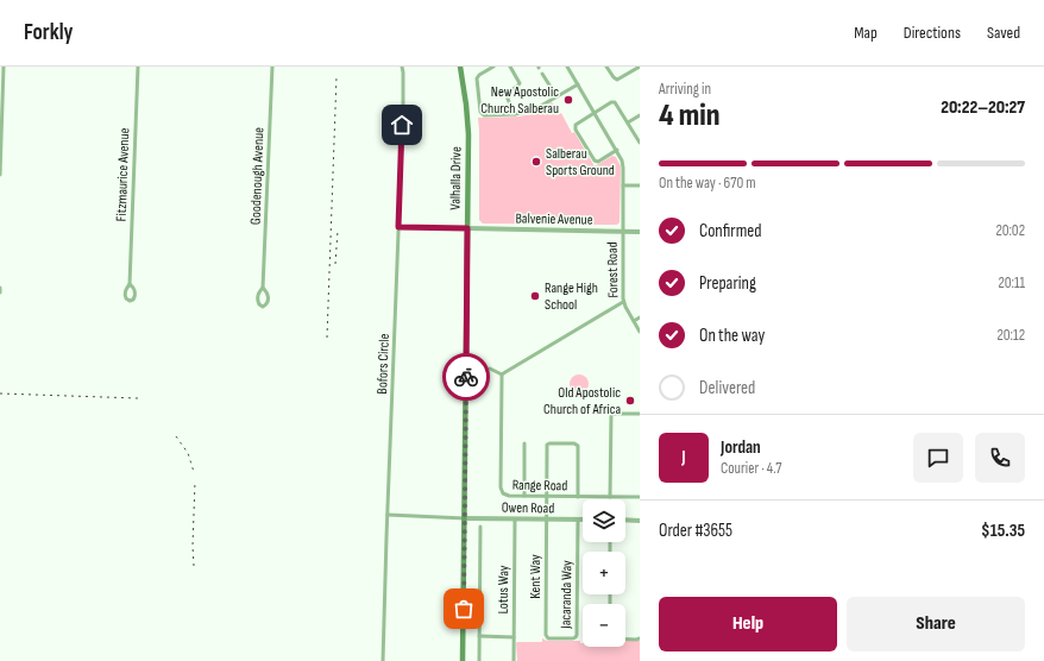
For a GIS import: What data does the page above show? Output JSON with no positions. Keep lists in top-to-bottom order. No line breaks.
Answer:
{"streets":{"main road":["Valhalla Drive"],"street":["Fitzmaurice Avenue","Goodenough Avenue","Balvenie Avenue","Forest Road","Bofors Circle","Range Road","Owen Road","Kent Way","Lotus Way","Jacaranda Way"]},"crossings":[["Valhalla Drive","Balvenie Avenue"],["Valhalla Drive","Owen Road"],["Balvenie Avenue","Forest Road"],["Range Road","Kent Way"],["Owen Road","Kent Way"],["Owen Road","Lotus Way"],["Owen Road","Jacaranda Way"],["Kent Way","Jacaranda Way"]],"places":["New Apostolic Church Salberau","Salberau Sports Ground","Range High School","Old Apostolic Church of Africa"],"page":{"header":"Forkly","nav":["Map","Directions","Saved"],"heading":["4 min","Arriving in","20:22–20:27"],"panel":["Jordan","Courier · 4.7","Order #3655","$15.35"],"bar":"On the way · 670 m","list":[["Confirmed","20:02"],["Preparing","20:11"],["On the way","20:12"],"Delivered"],"round":"J","map_buttons":["+","−"],"buttons":["Help","Share"]}}
